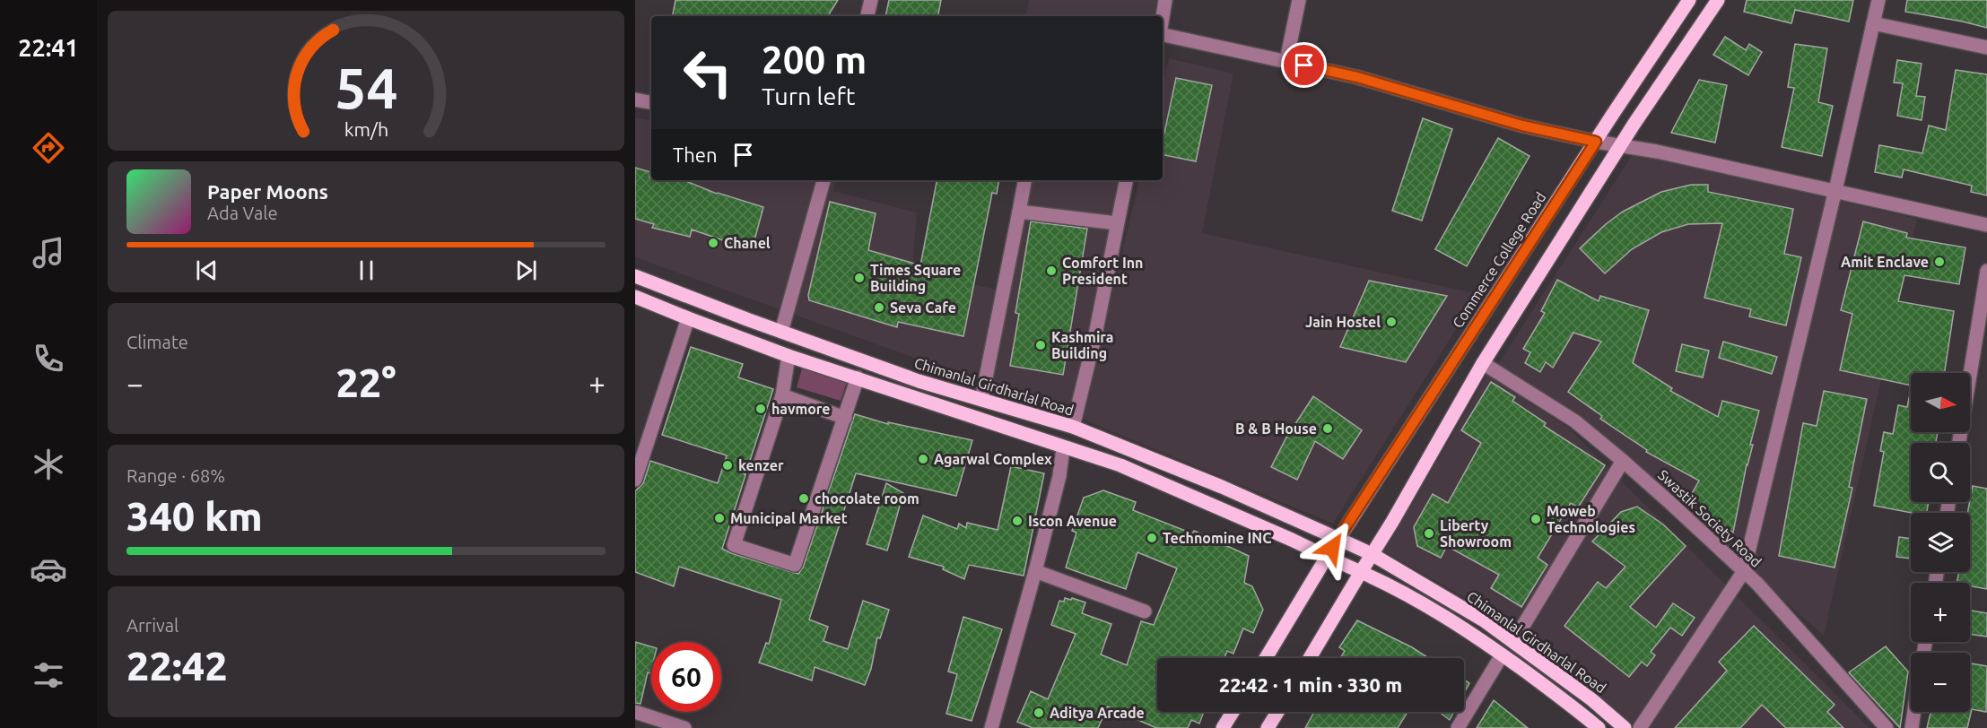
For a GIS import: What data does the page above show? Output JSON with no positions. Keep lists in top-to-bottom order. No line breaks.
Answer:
{"streets":{"main road":["Commerce College Road","Chimanlal Girdharlal Road"],"street":["Swastik Society Road"]},"crossings":[["Commerce College Road","Chimanlal Girdharlal Road"]],"places":["Chanel","Amit Enclave","Comfort Inn President","Times Square Building","Seva Cafe","Jain Hostel","Kashmira Building","havmore","B & B House","Agarwal Complex","kenzer","chocolate room","Municipal Market","Moweb Technologies","Iscon Avenue","Liberty Showroom","Technomine INC","Aditya Arcade"],"north":"right","page":{"tabs":"22:41","turn":["200 m","Turn left"],"then":"Then","song":["Paper Moons","Ada Vale"],"tile":["Climate",["Range · 68%","340 km"],["Arrival","22:42"]],"heat":["−","22°","+"],"map_buttons":["+","−"],"limit":"60","trip":"22:42 · 1 min · 330 m","gauge":["54","km/h"]}}
